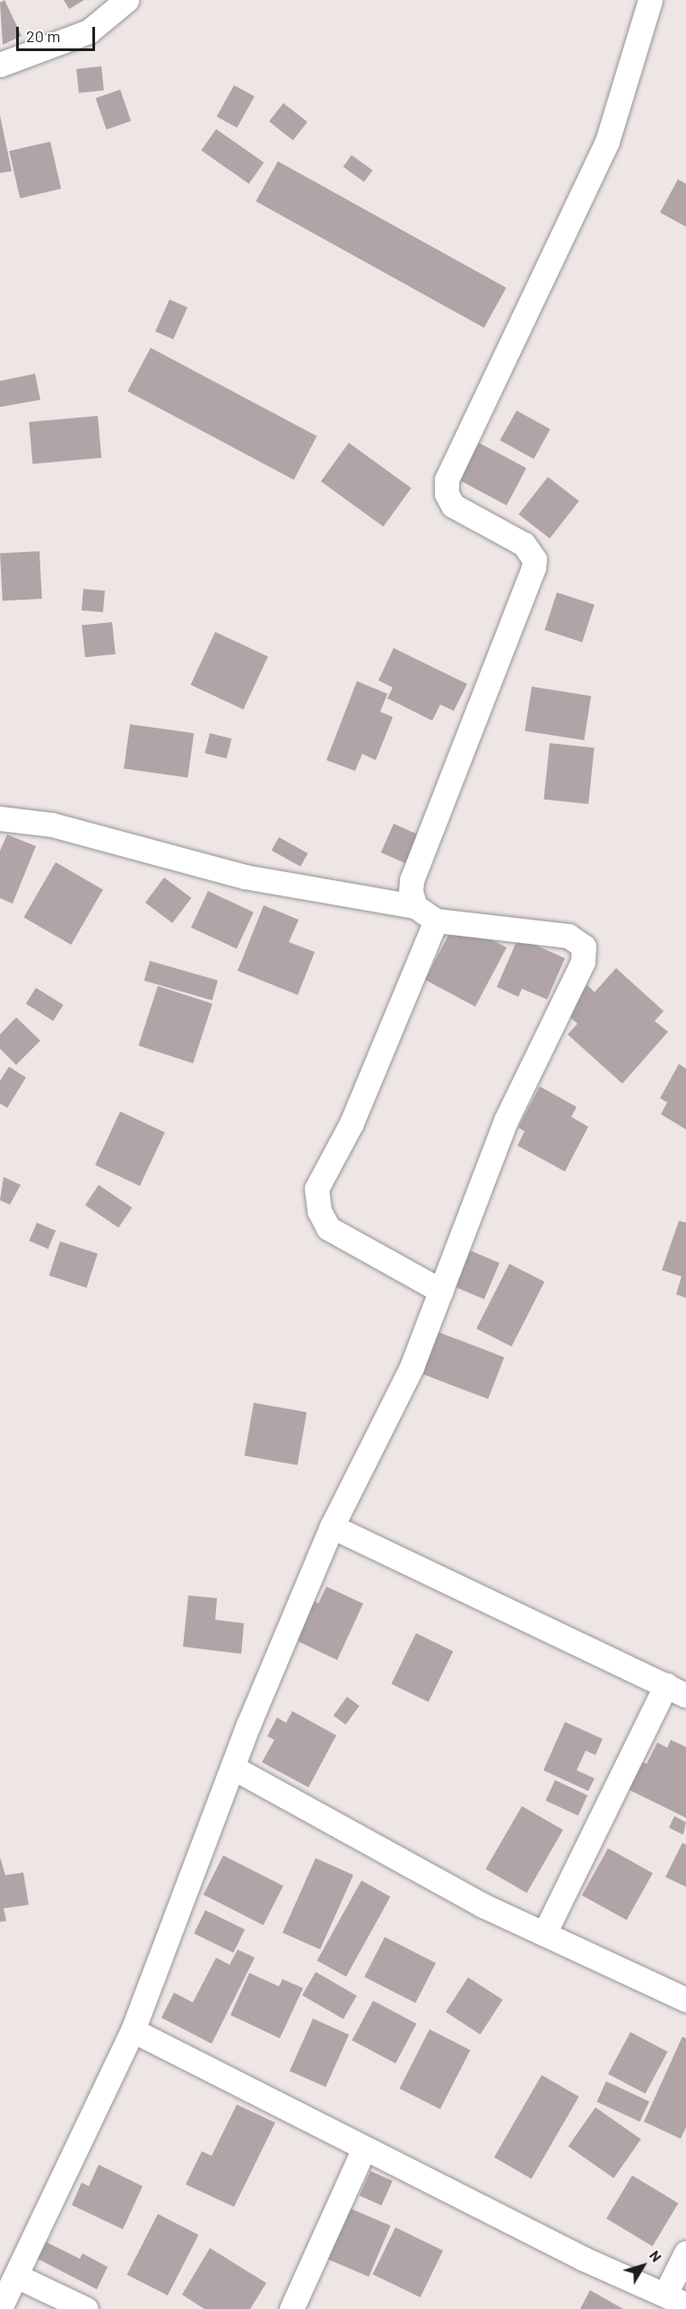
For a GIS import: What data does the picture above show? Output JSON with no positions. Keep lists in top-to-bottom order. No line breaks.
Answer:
{"scale_bar":"20 m","north":"top right"}
